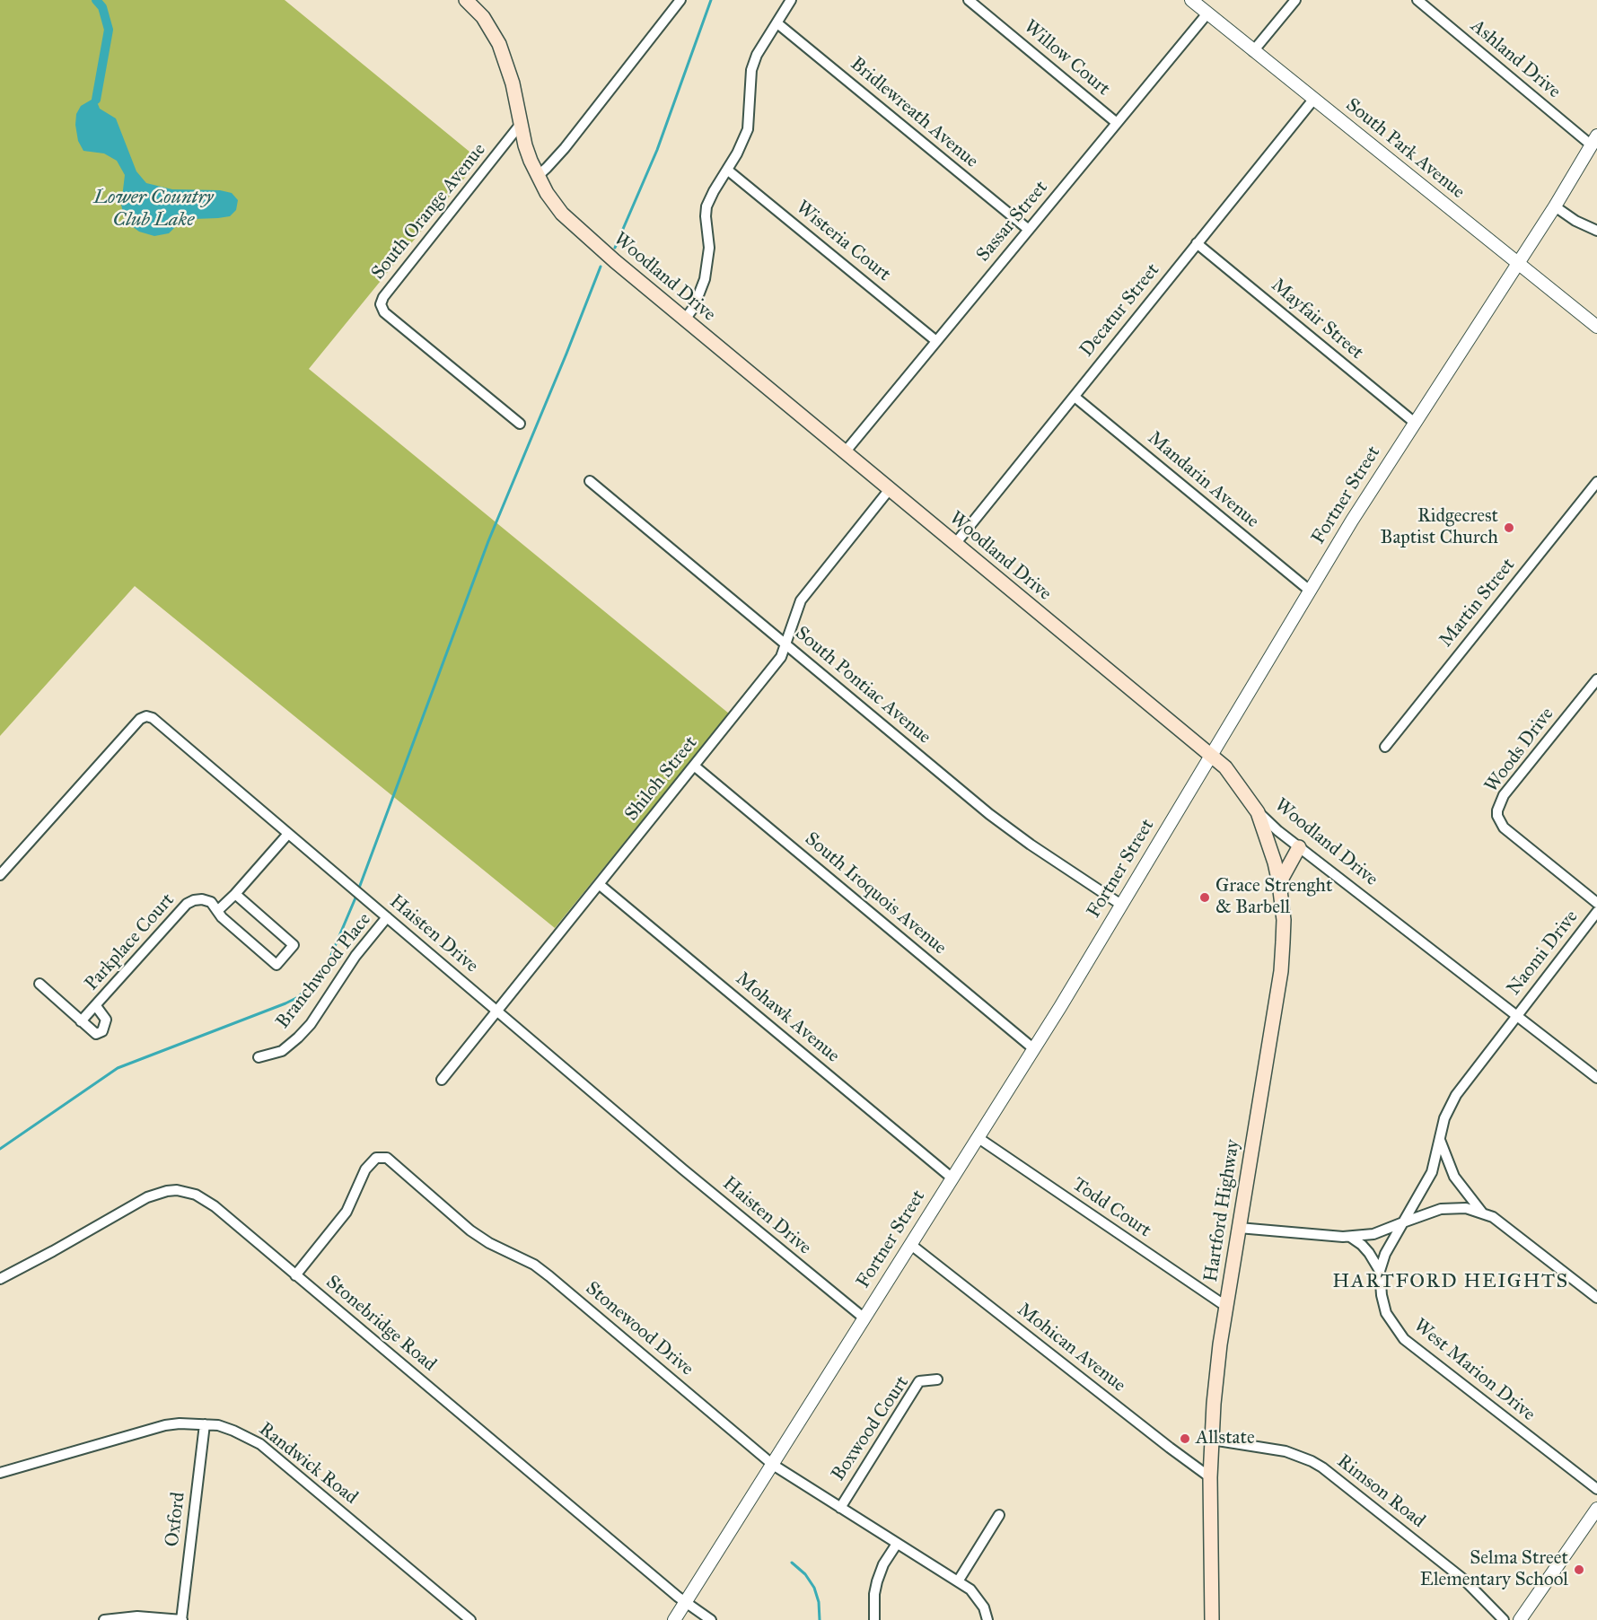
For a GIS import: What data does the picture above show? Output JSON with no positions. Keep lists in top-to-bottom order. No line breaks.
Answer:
{"streets":{"main road":["Woodland Drive","Hartford Highway"],"street":["Willow Court","Ashland Drive","Bridlewreath Avenue","South Park Avenue","South Orange Avenue","Sassar Street","Wisteria Court","Decatur Street","Mayfair Street","Mandarin Avenue","Fortner Street","Martin Street","South Pontiac Avenue","Woods Drive","Shiloh Street","South Iroquois Avenue","Haisten Drive","Parkplace Court","Naomi Drive","Branchwood Place","Mohawk Avenue","Todd Court","Stonebridge Road","Stonewood Drive","Mohican Avenue","West Marion Drive","Boxwood Court","Randwick Road","Rimson Road","Oxford"]},"crossings":[["Willow Court","Sassar Street"],["Ashland Drive","Fortner Street"],["Bridlewreath Avenue","Sassar Street"],["South Park Avenue","Sassar Street"],["South Park Avenue","Decatur Street"],["South Park Avenue","Fortner Street"],["South Orange Avenue","Woodland Drive"],["Sassar Street","Wisteria Court"],["Sassar Street","Woodland Drive"],["Woodland Drive","Decatur Street"],["Woodland Drive","Fortner Street"],["Woodland Drive","Shiloh Street"],["Woodland Drive","Naomi Drive"],["Woodland Drive","Hartford Highway"],["Decatur Street","Mayfair Street"],["Decatur Street","Mandarin Avenue"],["Mayfair Street","Fortner Street"],["Mandarin Avenue","Fortner Street"],["Fortner Street","South Pontiac Avenue"],["Fortner Street","South Iroquois Avenue"],["Fortner Street","Haisten Drive"],["Fortner Street","Mohawk Avenue"],["Fortner Street","Todd Court"],["Fortner Street","Stonebridge Road"],["Fortner Street","Stonewood Drive"],["Fortner Street","Mohican Avenue"],["South Pontiac Avenue","Shiloh Street"],["Shiloh Street","South Iroquois Avenue"],["Shiloh Street","Haisten Drive"],["Shiloh Street","Mohawk Avenue"],["Haisten Drive","Branchwood Place"],["Naomi Drive","West Marion Drive"],["Todd Court","Hartford Highway"],["Hartford Highway","Mohican Avenue"],["Hartford Highway","Rimson Road"],["Stonebridge Road","Stonewood Drive"],["Stonewood Drive","Boxwood Court"],["Randwick Road","Oxford"]],"districts":["HARTFORD HEIGHTS"],"water":["Lower Country Club Lake"],"places":["Ridgecrest Baptist Church","Grace Strenght & Barbell","Allstate","Selma Street Elementary School"]}
